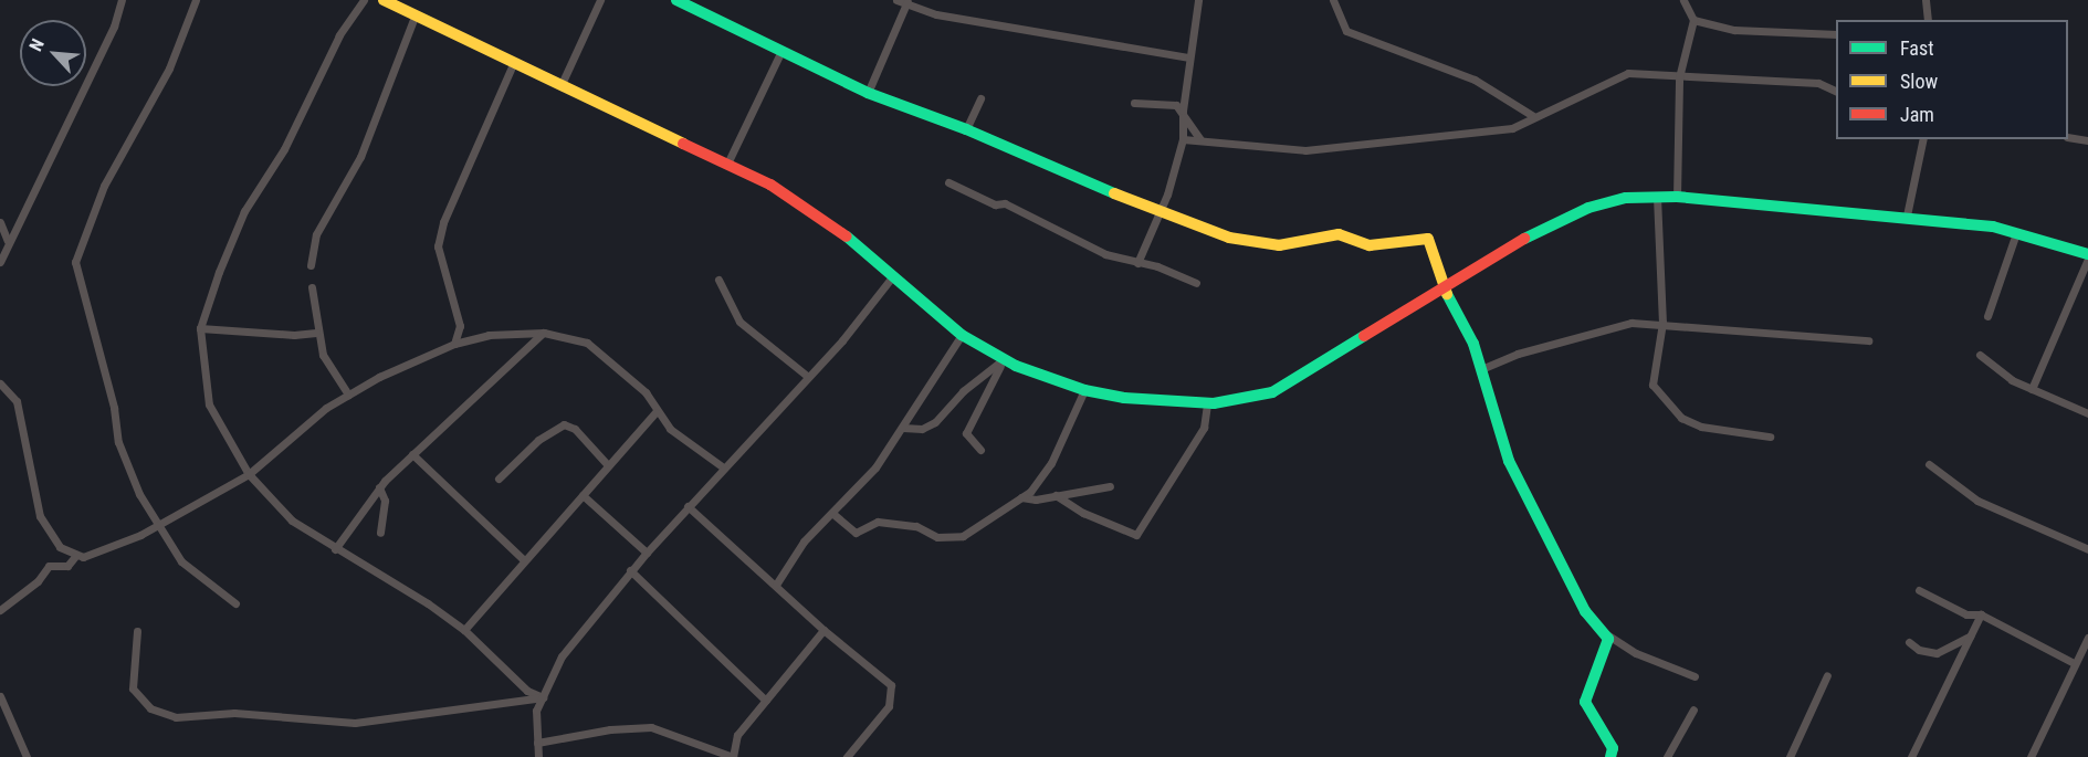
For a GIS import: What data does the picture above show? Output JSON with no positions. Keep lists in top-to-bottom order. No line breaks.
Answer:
{"legend":["Fast","Slow","Jam"],"north":"top left"}
